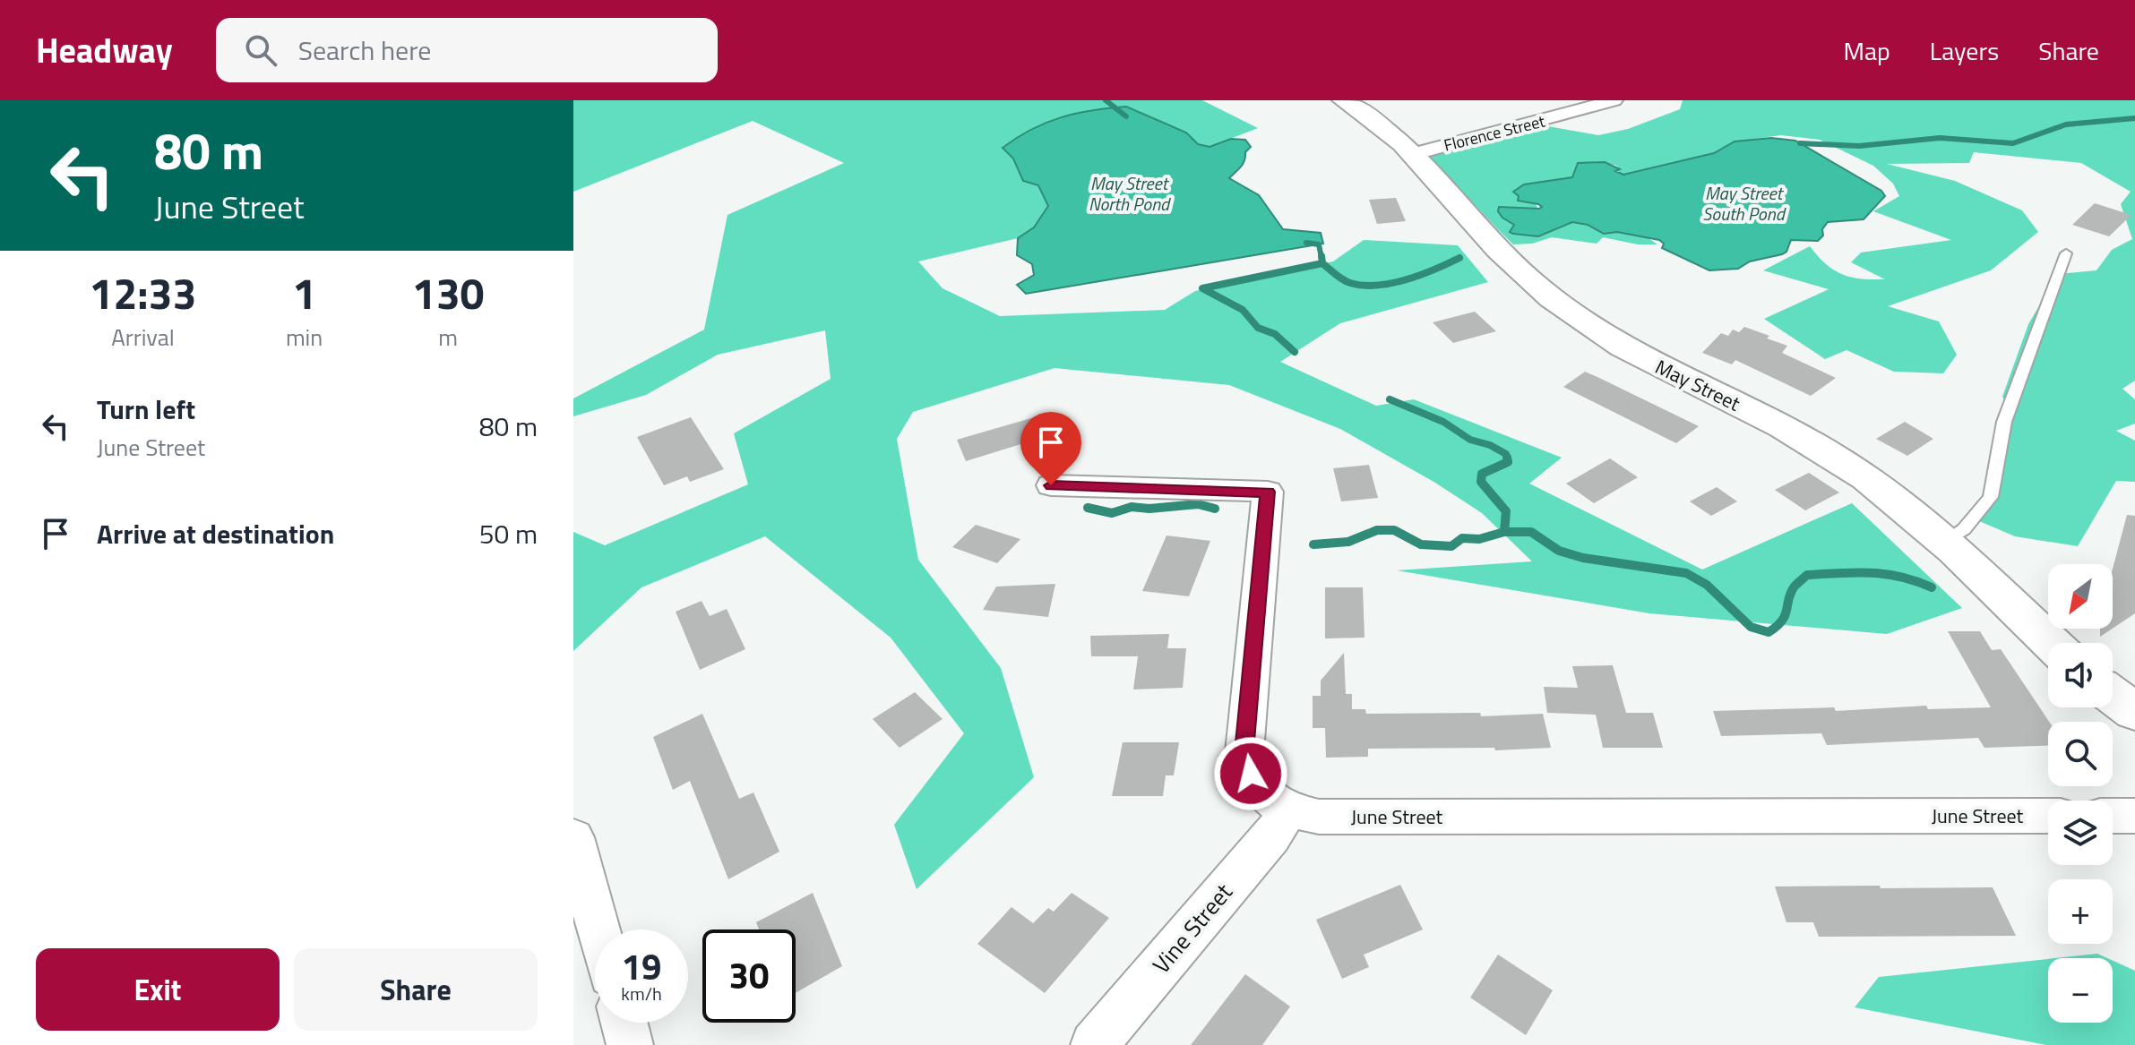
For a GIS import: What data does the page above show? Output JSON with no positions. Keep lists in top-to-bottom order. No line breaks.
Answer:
{"streets":{"street":["Florence Street","May Street","June Street","Vine Street"]},"crossings":[["Florence Street","May Street"],["June Street","Vine Street"]],"water":["May Street North Pond","May Street South Pond"],"north":"bottom left","page":{"header":"Headway","search":"Search here","nav":["Map","Layers","Share"],"turn":["80 m","June Street"],"eta":["12:33","Arrival","1","min","130","m"],"list":[{"name":"Turn left","note":"June Street","value":"80 m"},{"name":"Arrive at destination","value":"50 m"}],"map_buttons":["+","−"],"speed":"19 km/h","limit":"30","buttons":["Exit","Share"]}}
